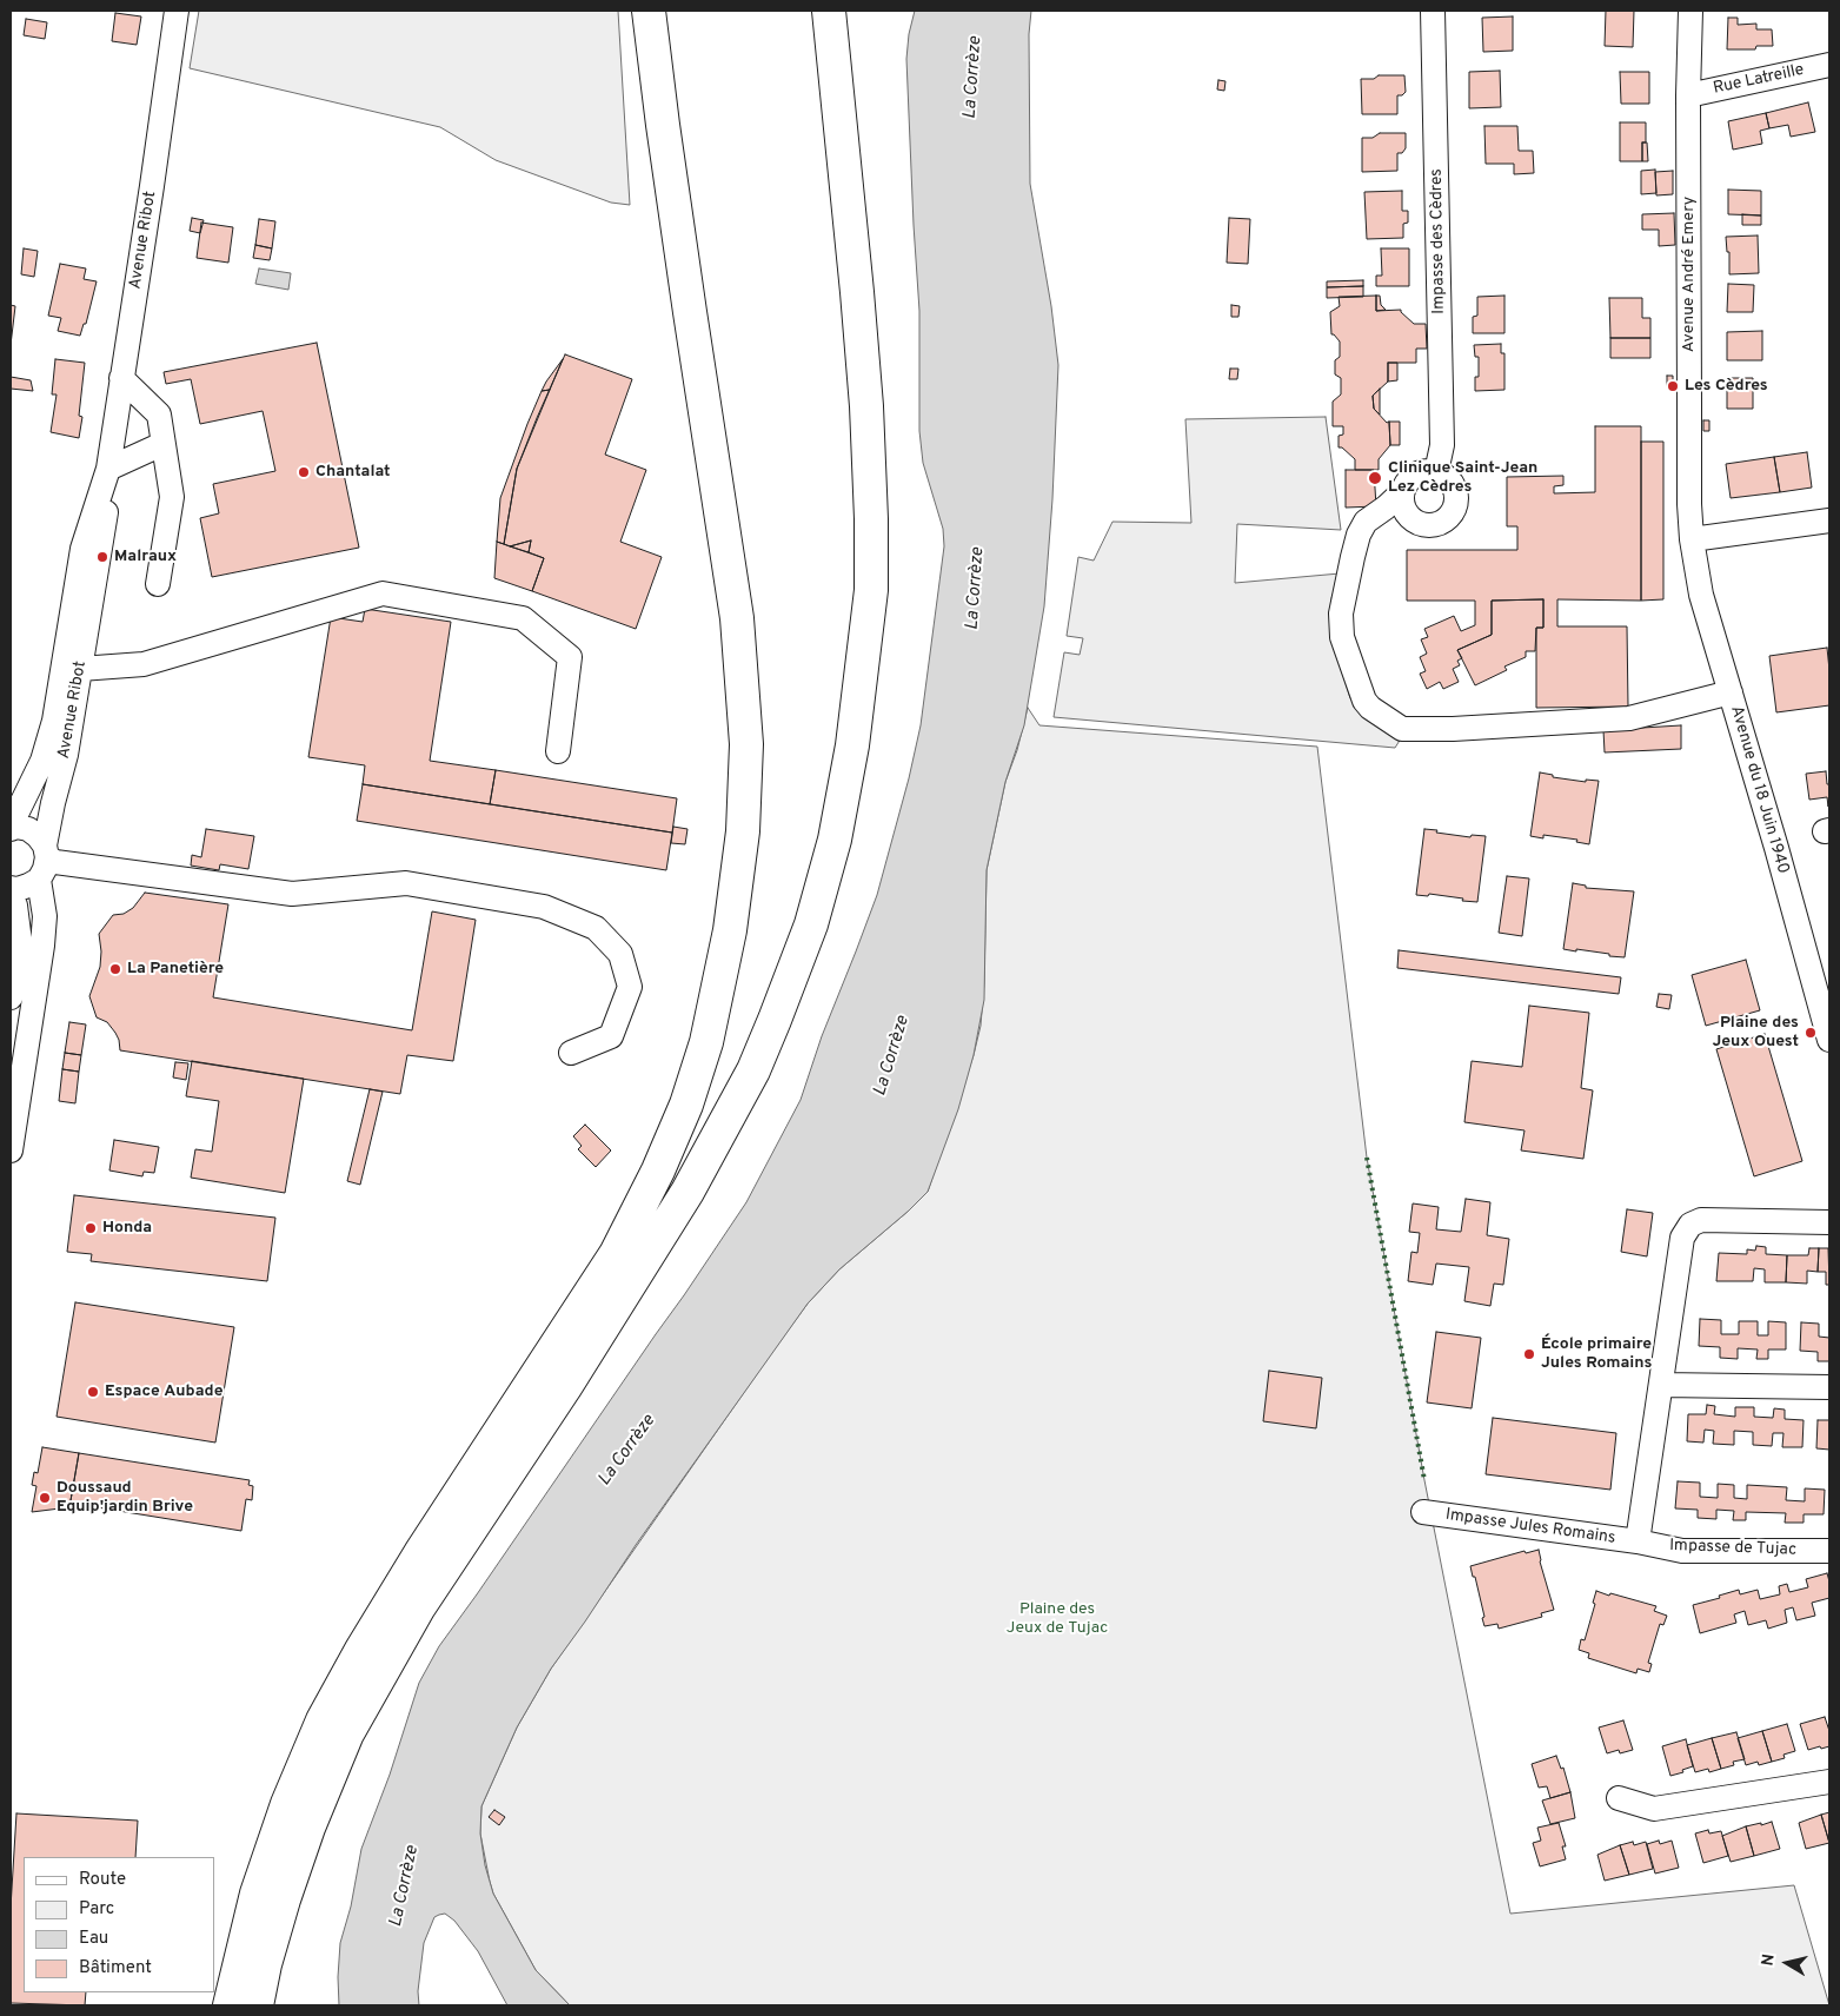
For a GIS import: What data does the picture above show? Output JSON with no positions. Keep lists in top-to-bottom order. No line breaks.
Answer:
{"streets":{"street":["Rue Latreille","Avenue Ribot","Impasse des Cèdres","Avenue André Emery","Avenue du 18 Juin 1940","Impasse Jules Romains","Impasse de Tujac"]},"crossings":[["Rue Latreille","Avenue André Emery"],["Avenue André Emery","Avenue du 18 Juin 1940"],["Impasse Jules Romains","Impasse de Tujac"]],"water":["La Corrèze"],"parks":["Plaine des Jeux de Tujac"],"places":["Les Cèdres","Chantalat","Clinique Saint-Jean Lez Cèdres","Malraux","La Panetière","Plaine des Jeux Ouest","Honda","École primaire Jules Romains","Espace Aubade","Doussaud Equip'jardin Brive"],"legend":["Route","Parc","Eau","Bâtiment"],"north":"left"}
